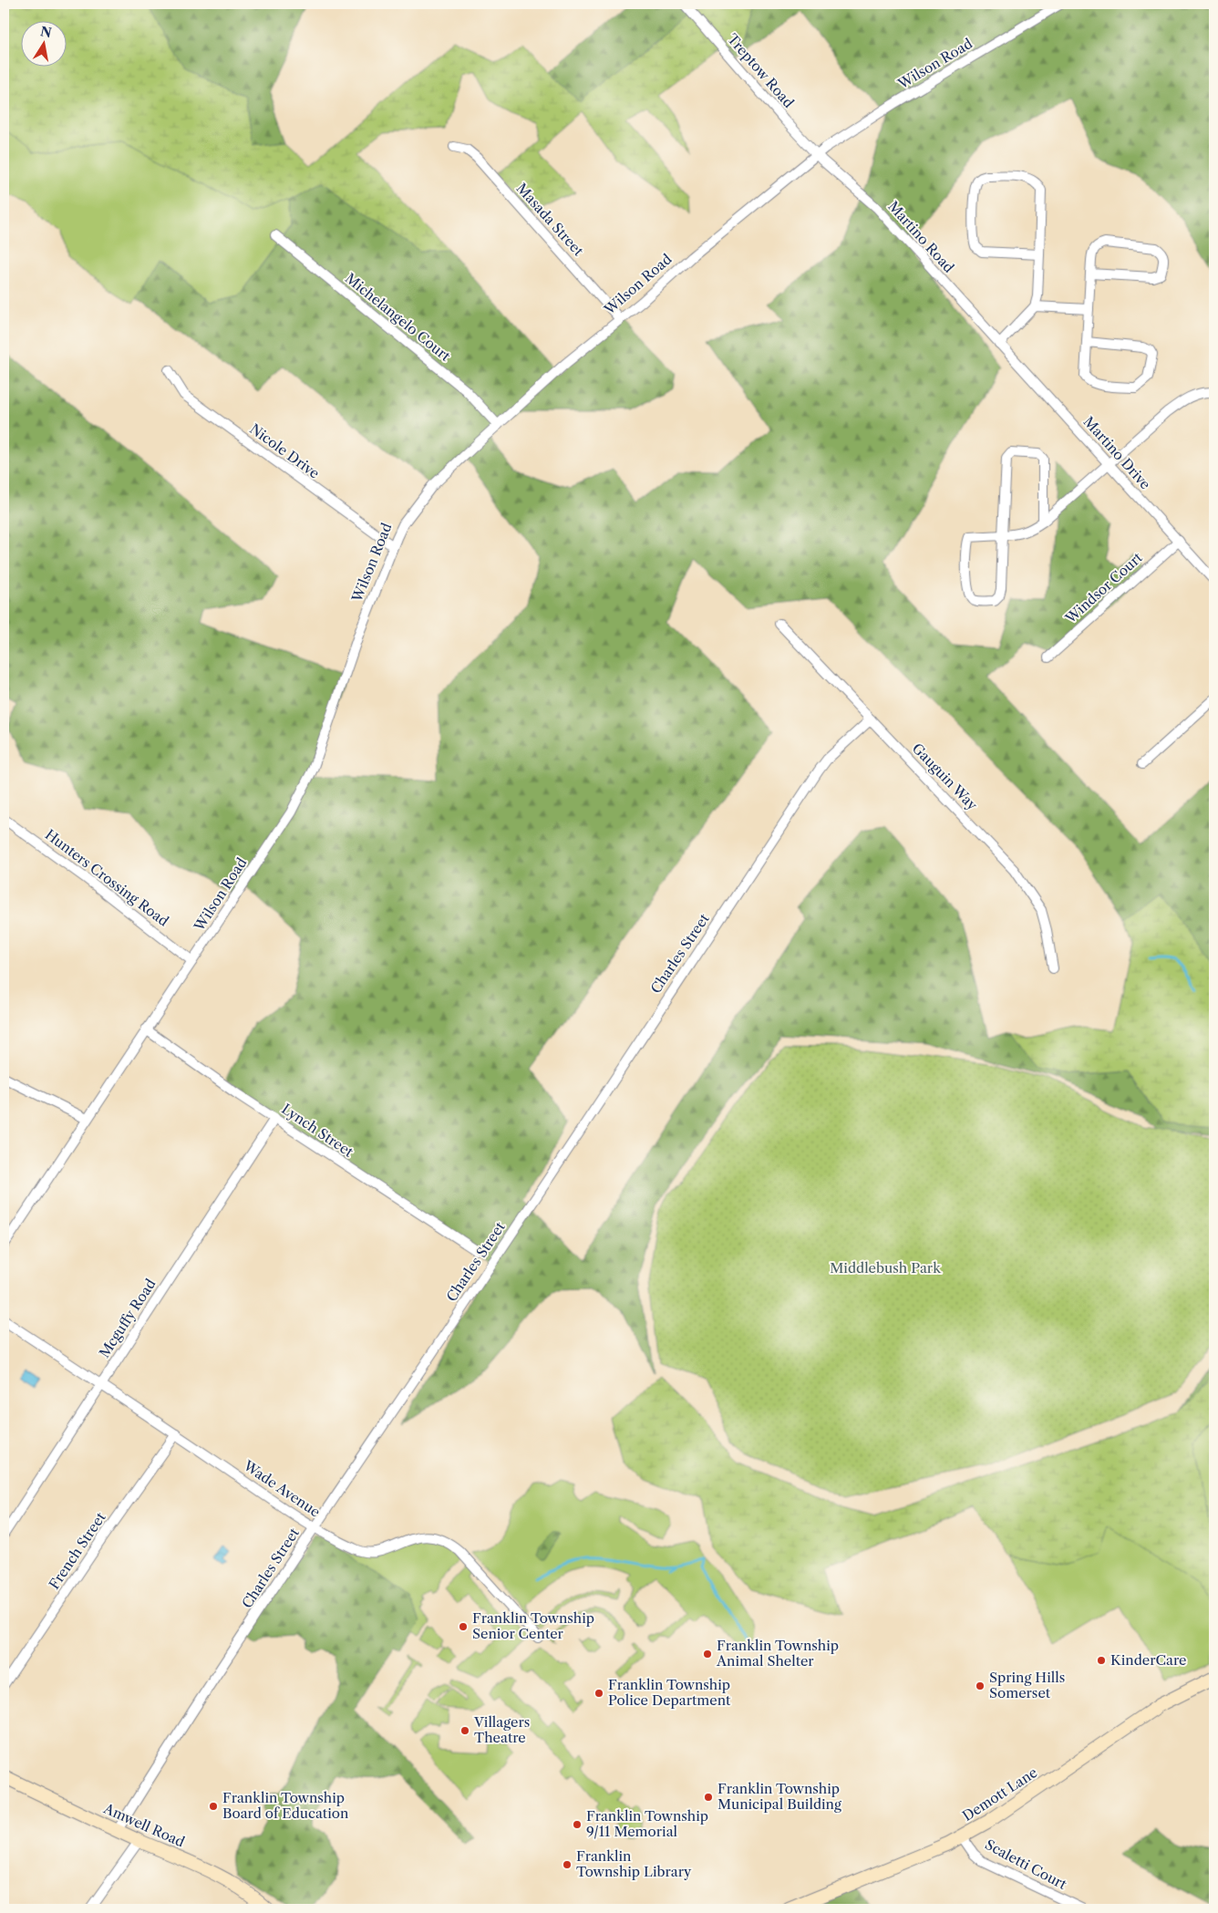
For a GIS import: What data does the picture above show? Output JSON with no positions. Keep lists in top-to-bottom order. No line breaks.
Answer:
{"streets":{"street":["Wilson Road","Treptow Road","Masada Street","Martino Road","Michelangelo Court","Nicole Drive","Martino Drive","Windsor Court","Gauguin Way","Hunters Crossing Road","Charles Street","Lynch Street","Mcguffy Road","Wade Avenue","French Street","Demott Lane","Amwell Road","Scaletti Court"]},"crossings":[["Wilson Road","Treptow Road"],["Wilson Road","Masada Street"],["Wilson Road","Martino Road"],["Wilson Road","Michelangelo Court"],["Wilson Road","Nicole Drive"],["Wilson Road","Hunters Crossing Road"],["Wilson Road","Lynch Street"],["Treptow Road","Martino Road"],["Martino Road","Martino Drive"],["Martino Drive","Windsor Court"],["Gauguin Way","Charles Street"],["Charles Street","Wade Avenue"],["Charles Street","Amwell Road"],["Lynch Street","Mcguffy Road"],["Mcguffy Road","Wade Avenue"],["Wade Avenue","French Street"],["Demott Lane","Scaletti Court"]],"parks":["Middlebush Park"],"places":["Franklin Township Senior Center","Franklin Township Animal Shelter","KinderCare","Spring Hills Somerset","Franklin Township Police Department","Villagers Theatre","Franklin Township Municipal Building","Franklin Township Board of Education","Franklin Township 9/11 Memorial","Franklin Township Library"],"north":"top"}
